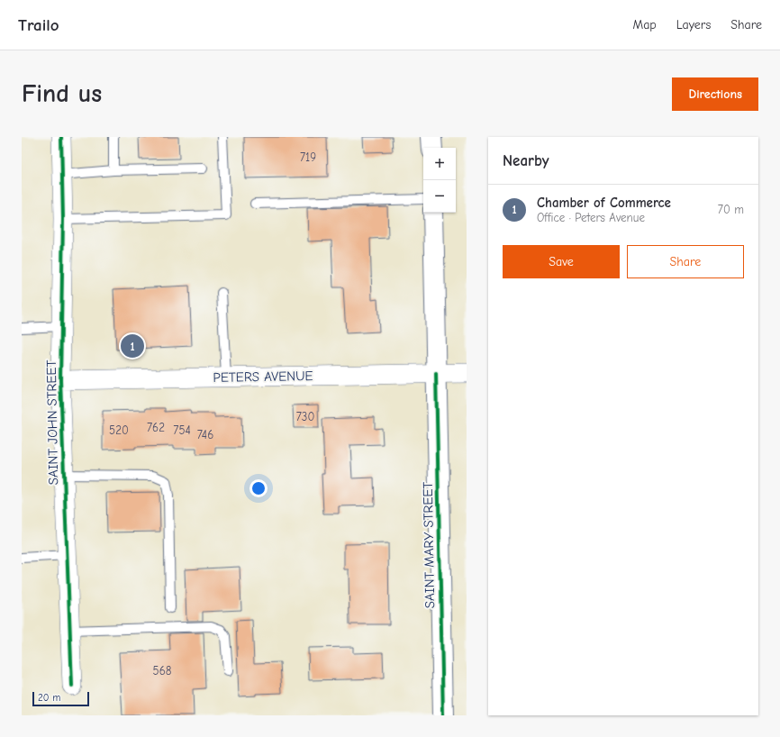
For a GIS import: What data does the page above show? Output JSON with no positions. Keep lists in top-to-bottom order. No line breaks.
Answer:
{"streets":{"street":["PETERS AVENUE","SAINT JOHN STREET","SAINT MARY STREET"]},"crossings":[["PETERS AVENUE","SAINT JOHN STREET"],["PETERS AVENUE","SAINT MARY STREET"]],"house_numbers":["719","730","762","520","754","746","568"],"scale_bar":"20 m","page":{"header":"Trailo","nav":["Map","Layers","Share"],"buttons":["Directions",["Save","Share"]],"title":"Find us","heading":"Nearby","map_buttons":["+","−"],"list":[{"mark":"1","name":"Chamber of Commerce","note":"Office · Peters Avenue","value":"70 m"}],"pins":"1","scale":"20 m"}}
